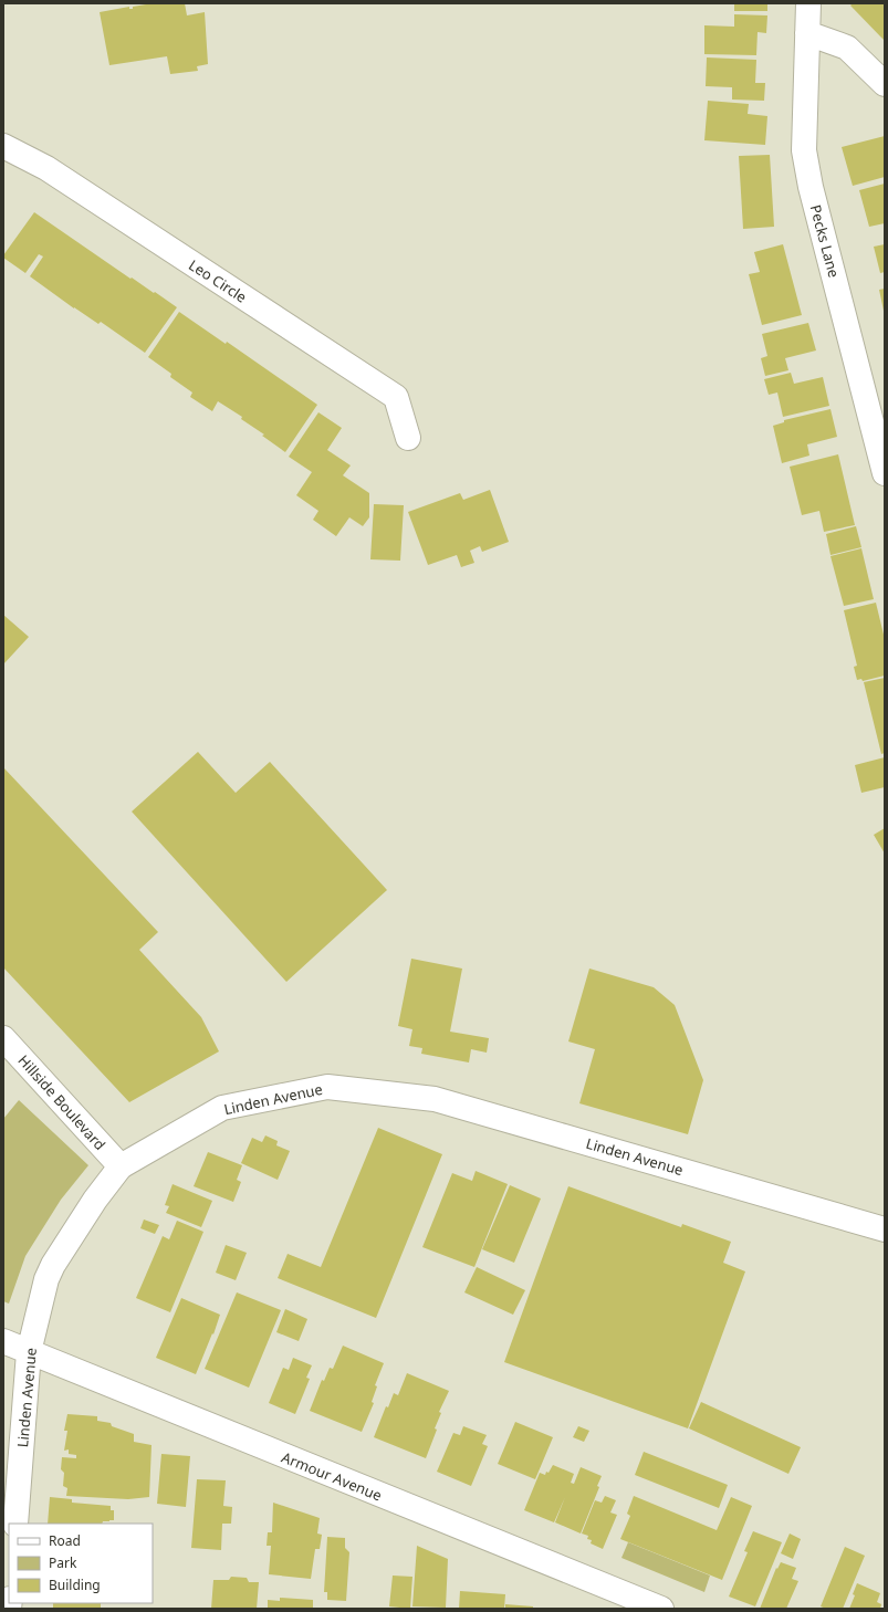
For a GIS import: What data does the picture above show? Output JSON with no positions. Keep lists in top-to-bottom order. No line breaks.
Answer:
{"streets":{"street":["Pecks Lane","Leo Circle","Linden Avenue","Hillside Boulevard","Armour Avenue"]},"crossings":[["Linden Avenue","Hillside Boulevard"],["Linden Avenue","Armour Avenue"]],"legend":["Road","Park","Building"]}
